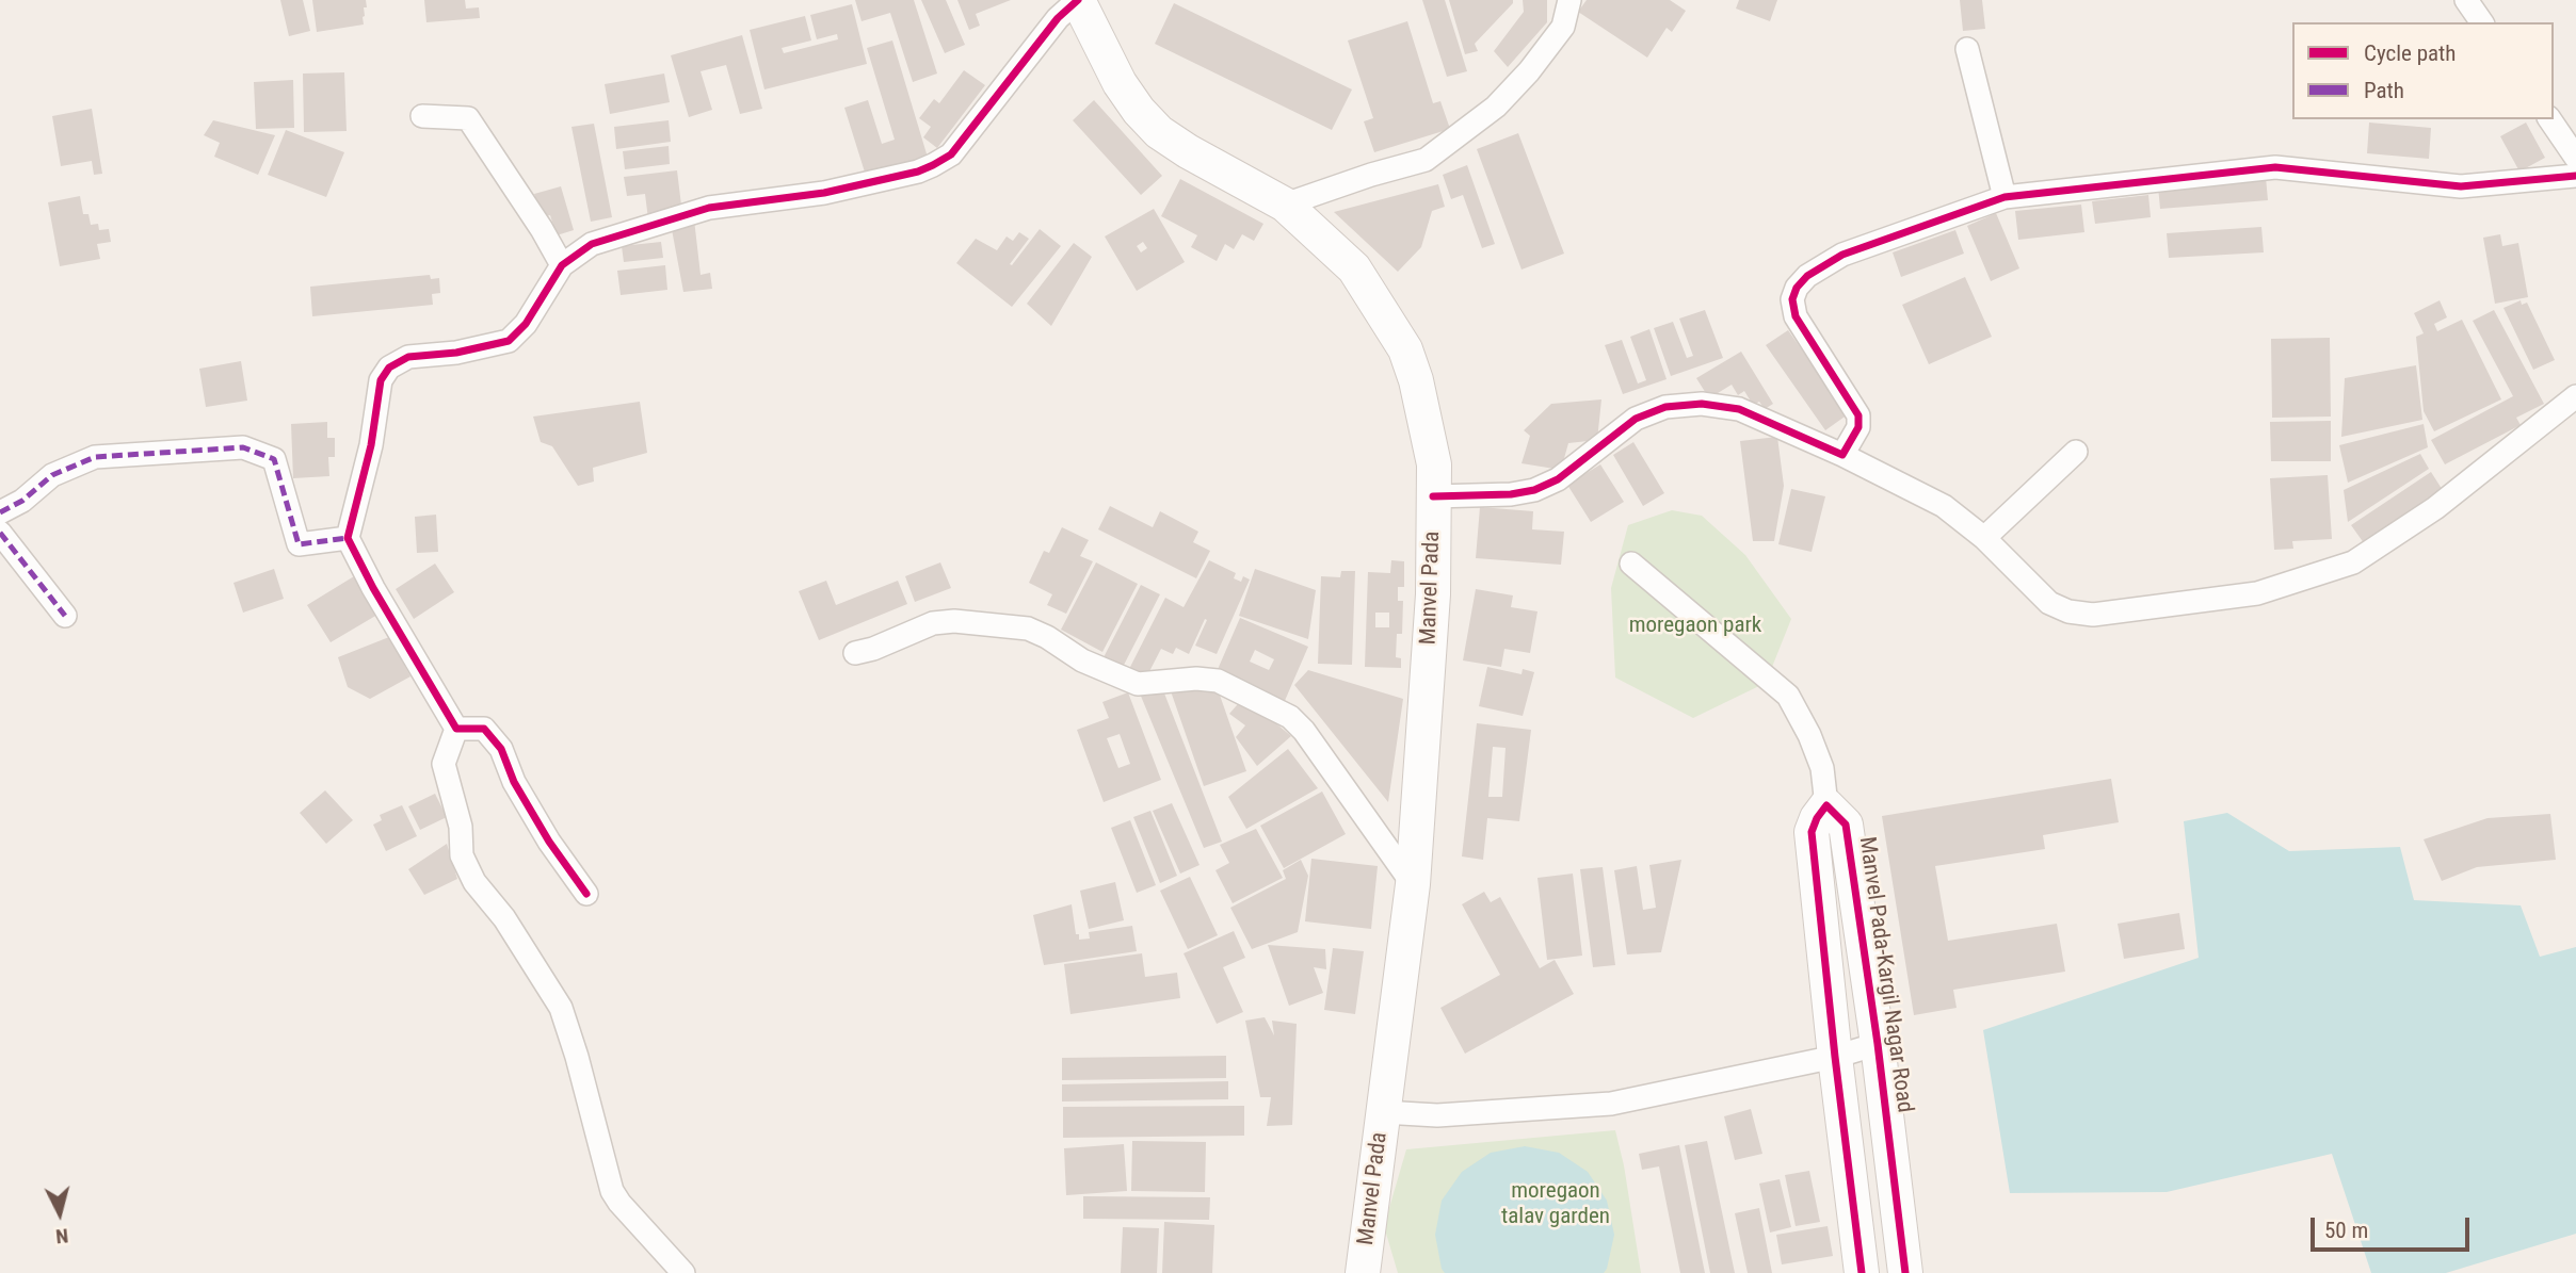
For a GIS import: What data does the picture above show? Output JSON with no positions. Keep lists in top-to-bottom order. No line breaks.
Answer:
{"streets":{"main road":["Manvel Pada","Manvel Pada-Kargil Nagar Road"]},"parks":["moregaon park","moregaon talav garden"],"legend":["Cycle path","Path"],"scale_bar":"50 m","north":"bottom"}
